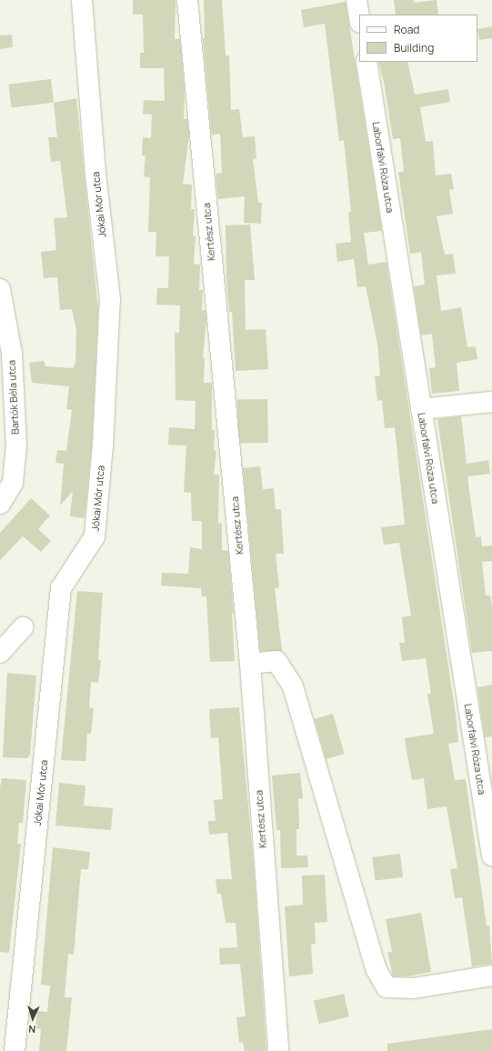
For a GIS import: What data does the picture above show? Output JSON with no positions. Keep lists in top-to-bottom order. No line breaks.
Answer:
{"streets":{"street":["Laborfalvi Róza utca","Jókai Mór utca","Kertész utca","Bartók Béla utca"]},"legend":["Road","Building"],"north":"bottom"}
